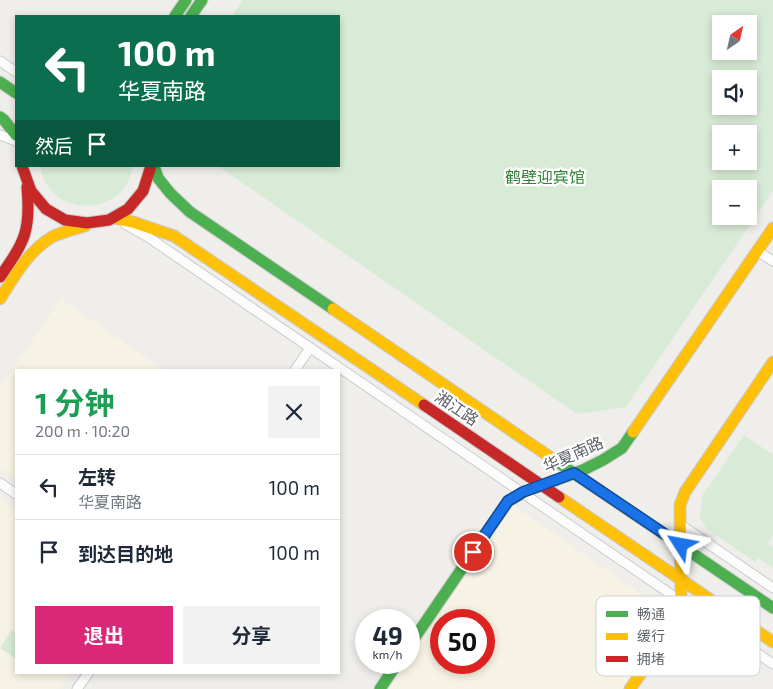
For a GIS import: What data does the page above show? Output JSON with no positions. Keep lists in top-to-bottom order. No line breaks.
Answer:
{"streets":{"main road":["湘江路","华夏南路"]},"crossings":[["湘江路","华夏南路"]],"parks":["鹤壁迎宾馆"],"legend":["畅通","缓行","拥堵"],"north":"top right","page":{"map_buttons":["+","−"],"turn":["100 m","华夏南路"],"then":"然后","heading":["1 分钟","200 m · 10:20"],"list":[{"name":"左转","note":"华夏南路","value":"100 m"},{"name":"到达目的地","value":"100 m"}],"buttons":["退出","分享"],"speed":"49 km/h","limit":"50"}}
